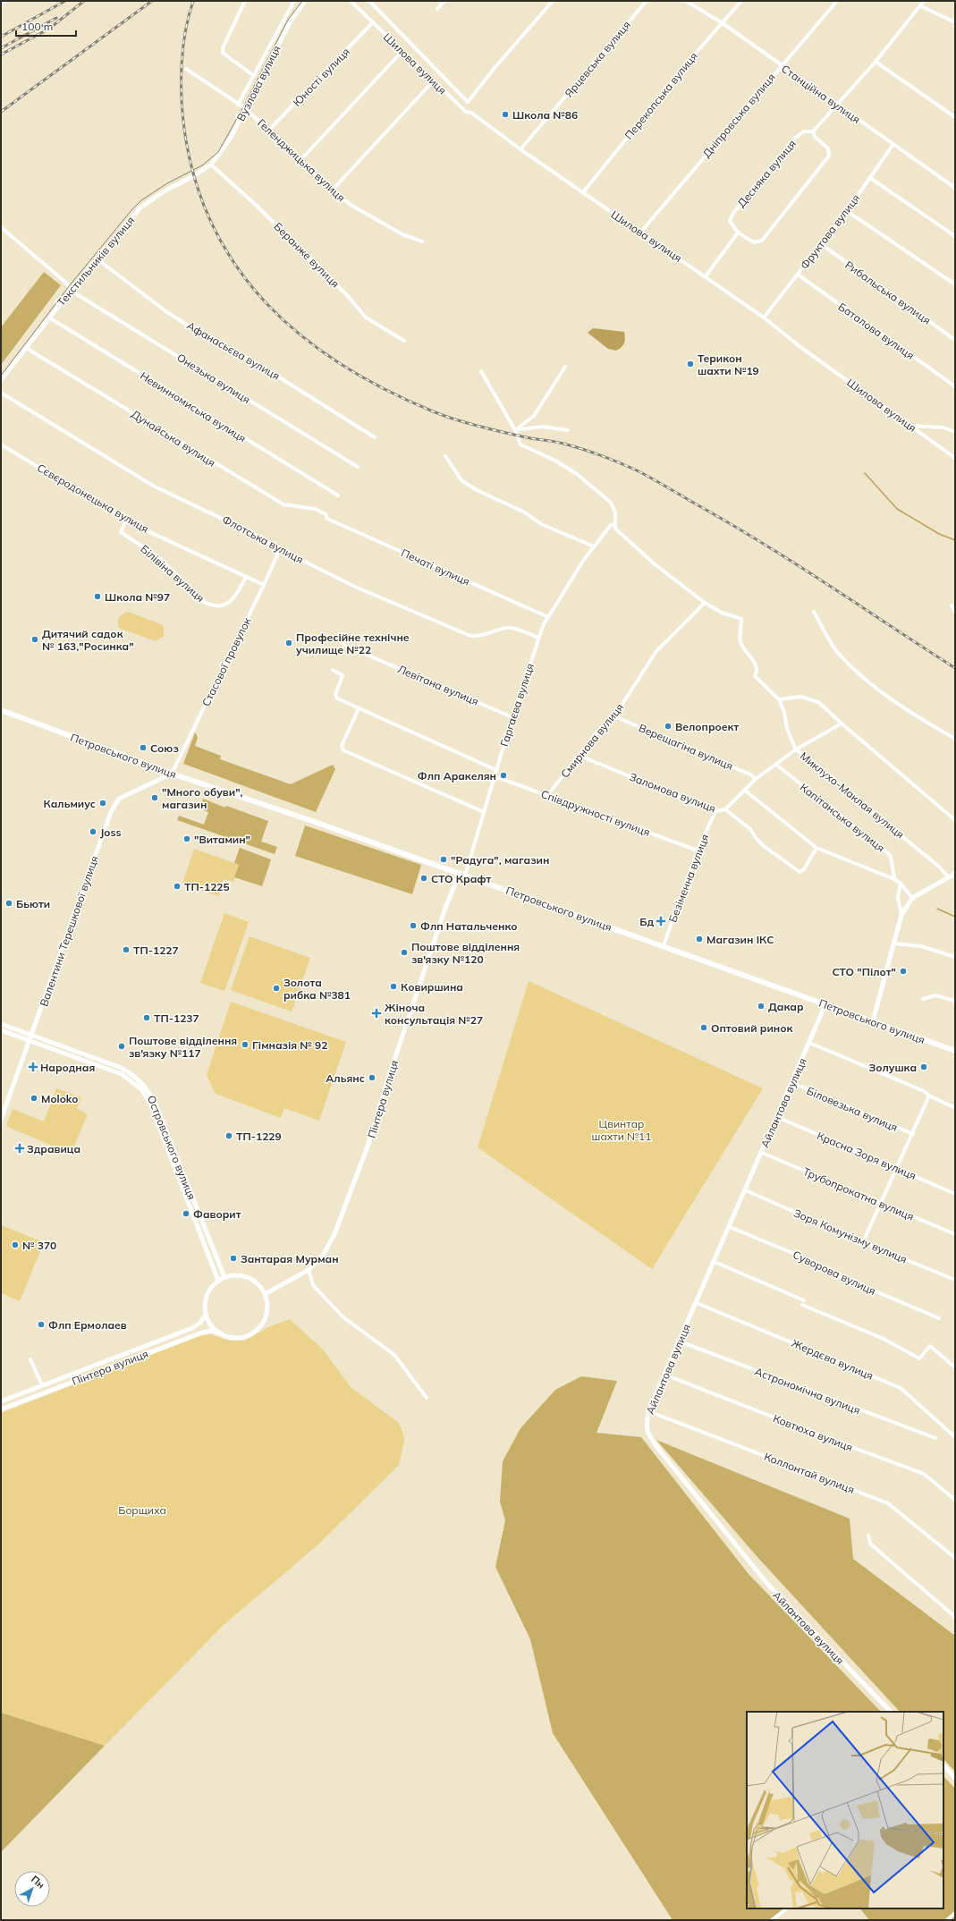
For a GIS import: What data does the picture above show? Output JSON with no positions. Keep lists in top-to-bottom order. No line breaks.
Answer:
{"streets":{"main road":["Петровського вулиця"],"street":["Ярцевська вулиця","Шилова вулиця","Юності вулиця","Вузлова вулиця","Станційна вулиця","Перекопська вулиця","Дніпровська вулиця","Геленджицька вулиця","Десняка вулиця","Фруктова вулиця","Беранже вулиця","Текстильників вулиця","Рибальська вулиця","Баталова вулиця","Афанасьєва вулиця","Онезька вулиця","Невинномиська вулиця","Дунайська вулиця","Сєвєродонецька вулиця","Флотська вулиця","Печаті вулиця","Білівіна вулиця","Стасової провулок","Левітана вулиця","Гаргаєва вулиця","Смирнова вулиця","Верещагіна вулиця","Заломова вулиця","Миклухо-Маклая вулиця","Співдружності вулиця","Капітанська вулиця","Безіменна вулиця","Валентини Терешкової вулиця","Пінтера вулиця","Айлантова вулиця","Біловезька вулиця","Островського вулиця","Красна Зоря вулиця","Трубопрокатна вулиця","Зоря Комунізму вулиця","Суворова вулиця","Жердєва вулиця","Астрономічна вулиця","Ковтюха вулиця","Коллонтай вулиця"]},"crossings":[["Ярцевська вулиця","Шилова вулиця"],["Шилова вулиця","Юності вулиця"],["Шилова вулиця","Перекопська вулиця"],["Шилова вулиця","Дніпровська вулиця"],["Шилова вулиця","Фруктова вулиця"],["Юності вулиця","Геленджицька вулиця"],["Вузлова вулиця","Геленджицька вулиця"],["Вузлова вулиця","Беранже вулиця"],["Вузлова вулиця","Текстильників вулиця"],["Станційна вулиця","Перекопська вулиця"],["Станційна вулиця","Дніпровська вулиця"],["Станційна вулиця","Фруктова вулиця"],["Фруктова вулиця","Рибальська вулиця"],["Фруктова вулиця","Баталова вулиця"],["Беранже вулиця","Текстильників вулиця"],["Текстильників вулиця","Афанасьєва вулиця"],["Текстильників вулиця","Онезька вулиця"],["Текстильників вулиця","Невинномиська вулиця"],["Текстильників вулиця","Дунайська вулиця"],["Дунайська вулиця","Печаті вулиця"],["Сєвєродонецька вулиця","Білівіна вулиця"],["Сєвєродонецька вулиця","Стасової провулок"],["Флотська вулиця","Стасової провулок"],["Флотська вулиця","Гаргаєва вулиця"],["Печаті вулиця","Гаргаєва вулиця"],["Стасової провулок","Петровського вулиця"],["Стасової провулок","Валентини Терешкової вулиця"],["Левітана вулиця","Гаргаєва вулиця"],["Гаргаєва вулиця","Петровського вулиця"],["Гаргаєва вулиця","Співдружності вулиця"],["Гаргаєва вулиця","Пінтера вулиця"],["Смирнова вулиця","Верещагіна вулиця"],["Смирнова вулиця","Заломова вулиця"],["Смирнова вулиця","Співдружності вулиця"],["Петровського вулиця","Безіменна вулиця"],["Петровського вулиця","Валентини Терешкової вулиця"],["Петровського вулиця","Пінтера вулиця"],["Петровського вулиця","Айлантова вулиця"],["Заломова вулиця","Безіменна вулиця"],["Співдружності вулиця","Безіменна вулиця"],["Валентини Терешкової вулиця","Островського вулиця"],["Пінтера вулиця","Островського вулиця"],["Айлантова вулиця","Біловезька вулиця"],["Айлантова вулиця","Красна Зоря вулиця"],["Айлантова вулиця","Трубопрокатна вулиця"],["Айлантова вулиця","Зоря Комунізму вулиця"],["Айлантова вулиця","Суворова вулиця"],["Айлантова вулиця","Жердєва вулиця"],["Айлантова вулиця","Астрономічна вулиця"],["Айлантова вулиця","Ковтюха вулиця"],["Айлантова вулиця","Коллонтай вулиця"]],"parks":["Цвинтар шахти №11","Борщиха"],"places":{"other":["Школа №86","Терикон шахти №19","Школа №97","Дитячий садок № 163,\"Росинка\"","Професійне технічне училище №22","Велопроект","Союз","Флп Аракелян","\"Много обуви\", магазин","Кальмиус","Joss","\"Витамин\"","\"Радуга\", магазин","СТО Крафт","ТП-1225","Бьюти","Флп Натальченко","Магазин ІКС","ТП-1227","Поштове відділення зв'язку №120","СТО \"Пілот\"","Ковиршина","Золота рибка №381","Дакар","ТП-1237","Оптовий ринок","Гімназія № 92","Поштове відділення зв'язку №117","Золушка","Альянс","Moloko","ТП-1229","Фаворит","№ 370","Зантарая Мурман","Флп Ермолаев"],"health":["Бд","Жіноча консультація №27","Народная","Здравица"]},"scale_bar":"100 m","north":"top right"}
